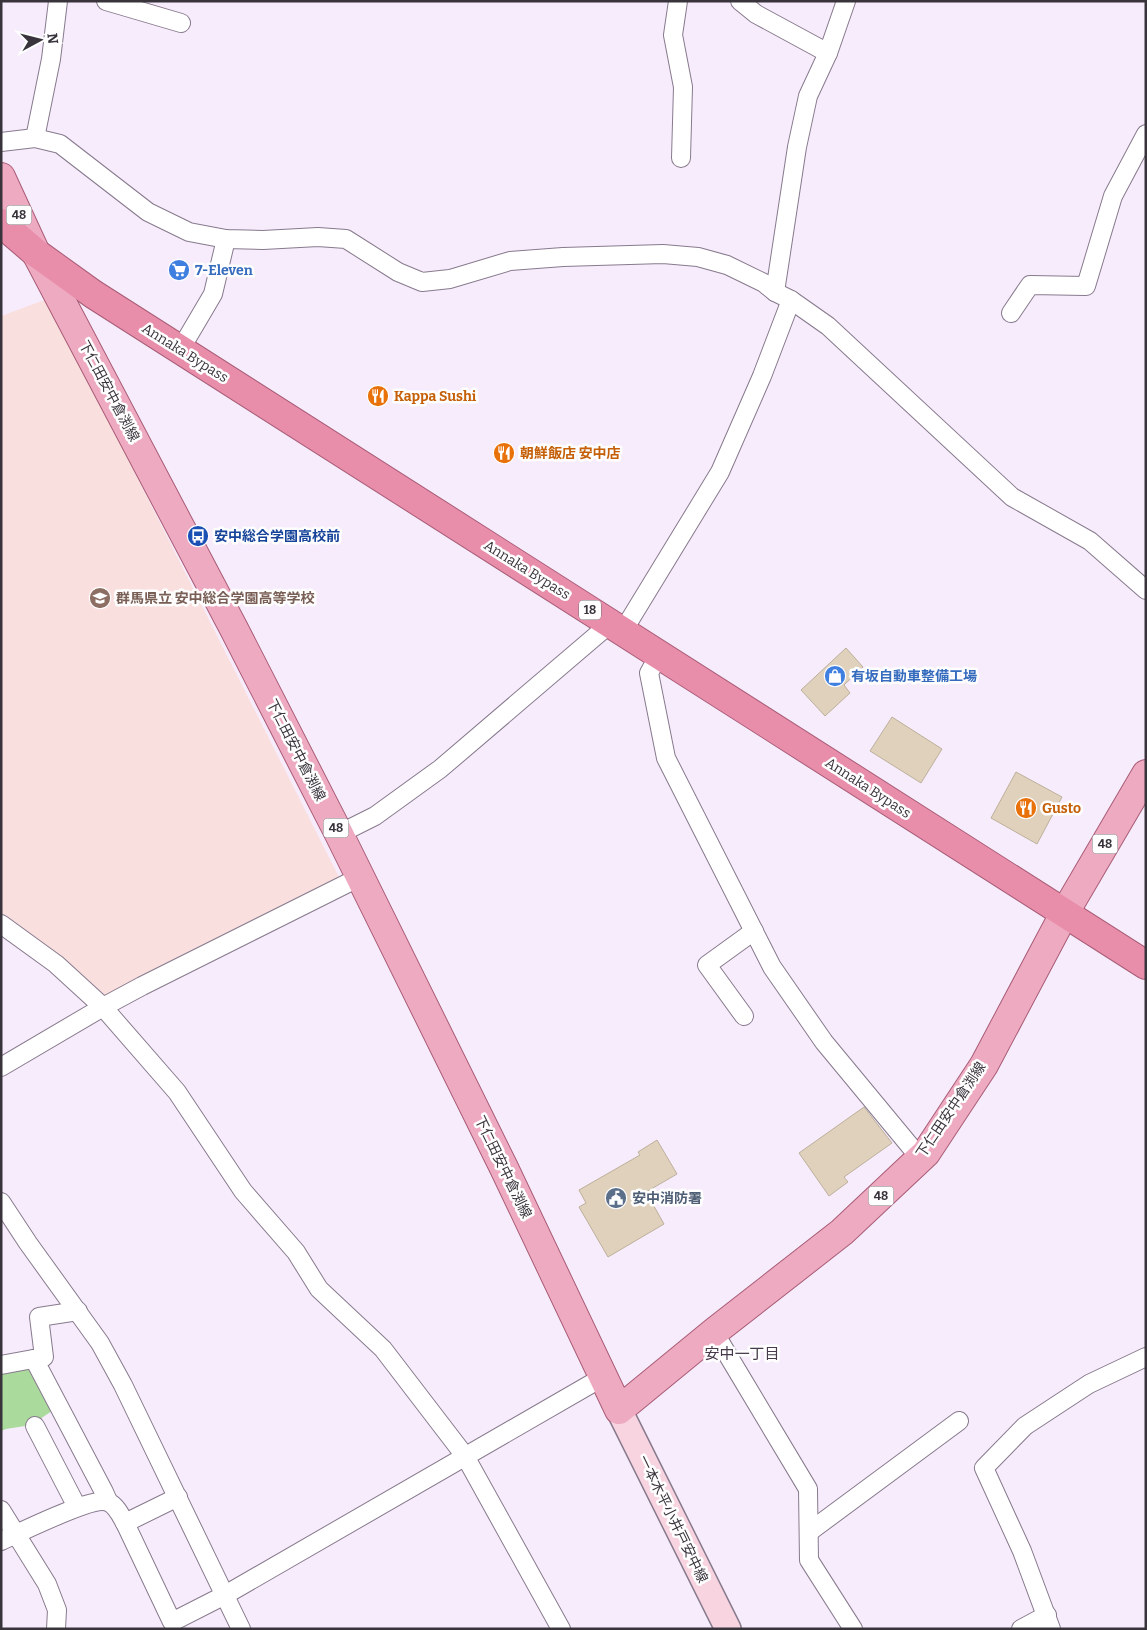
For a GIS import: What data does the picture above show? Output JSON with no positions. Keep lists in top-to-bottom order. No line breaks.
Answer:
{"streets":{"highway":["Annaka Bypass","18"],"main road":["48","下仁田安中倉渕線","一本木平小井戸安中線"]},"crossings":[["Annaka Bypass","下仁田安中倉渕線"],["Annaka Bypass","18"],["下仁田安中倉渕線","18"],["下仁田安中倉渕線","一本木平小井戸安中線"]],"districts":["安中一丁目"],"places":{"supermarket":["7-Eleven"],"restaurant":["Kappa Sushi","朝鮮飯店 安中店","Gusto"],"bus stop":["安中総合学園高校前"],"school or university":["群馬県立 安中総合学園高等学校"],"shop":["有坂自動車整備工場"],"public building":["安中消防署"]},"north":"right"}
